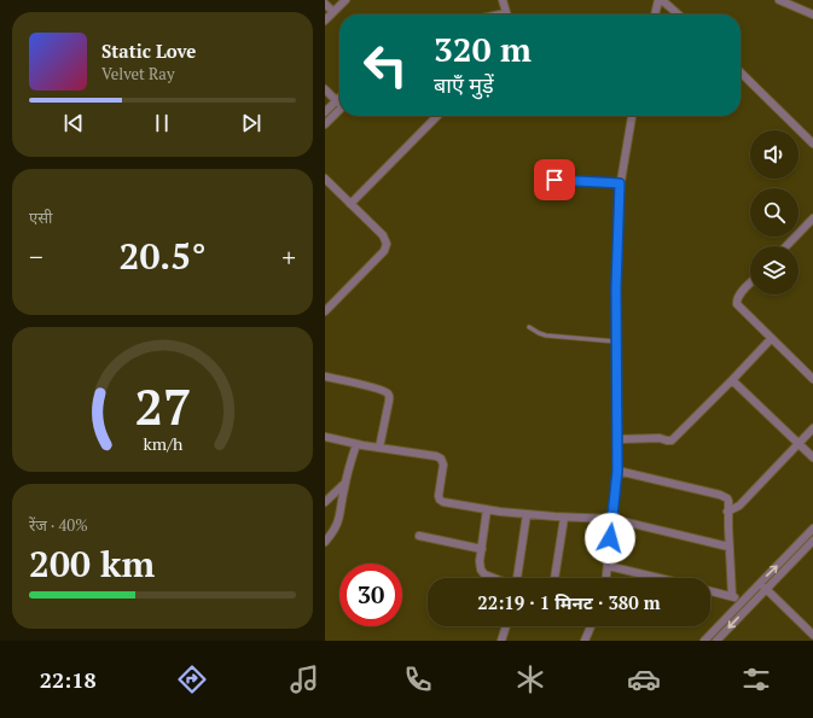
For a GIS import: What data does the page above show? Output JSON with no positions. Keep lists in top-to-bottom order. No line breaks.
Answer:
{"page":{"turn":["320 m","बाएँ मुड़ें"],"song":["Static Love","Velvet Ray"],"tile":["एसी",["रेंज · 40%","200 km"]],"heat":["−","20.5°","+"],"limit":"30","trip":"22:19 · 1 मिनट · 380 m","tabs":"22:18","gauge":["27","km/h"]}}
